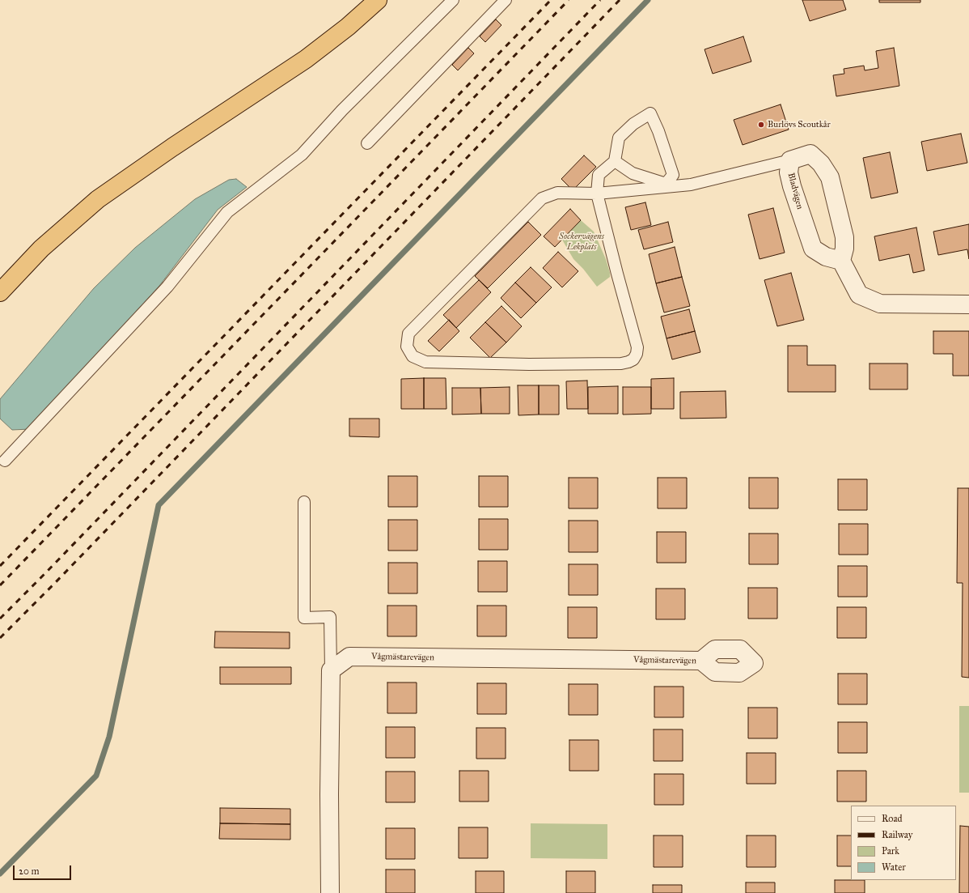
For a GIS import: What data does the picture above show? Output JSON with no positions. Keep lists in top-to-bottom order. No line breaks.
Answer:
{"streets":{"street":["Bladvägen","Vågmästarevägen"]},"parks":["Sockervägens Lekplats"],"places":["Burlövs Scoutkår"],"legend":["Road","Railway","Park","Water"],"scale_bar":"20 m"}
